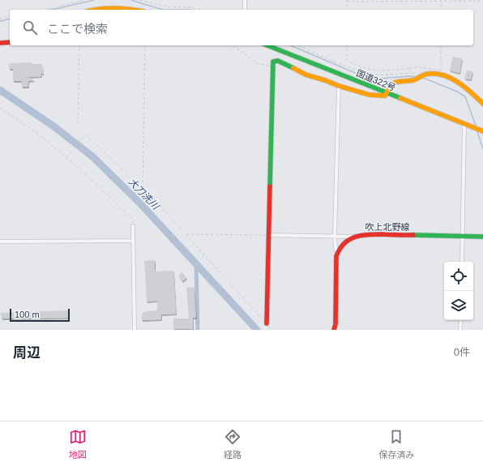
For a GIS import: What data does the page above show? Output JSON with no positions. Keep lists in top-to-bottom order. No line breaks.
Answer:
{"streets":{"main road":["国道322号","吹上北野線"]},"water":["大刀洗川"],"scale_bar":"100 m","page":{"search":"ここで検索","scale":"100 m","heading":["周辺","0件"],"nav":["地図","経路","保存済み"]}}
